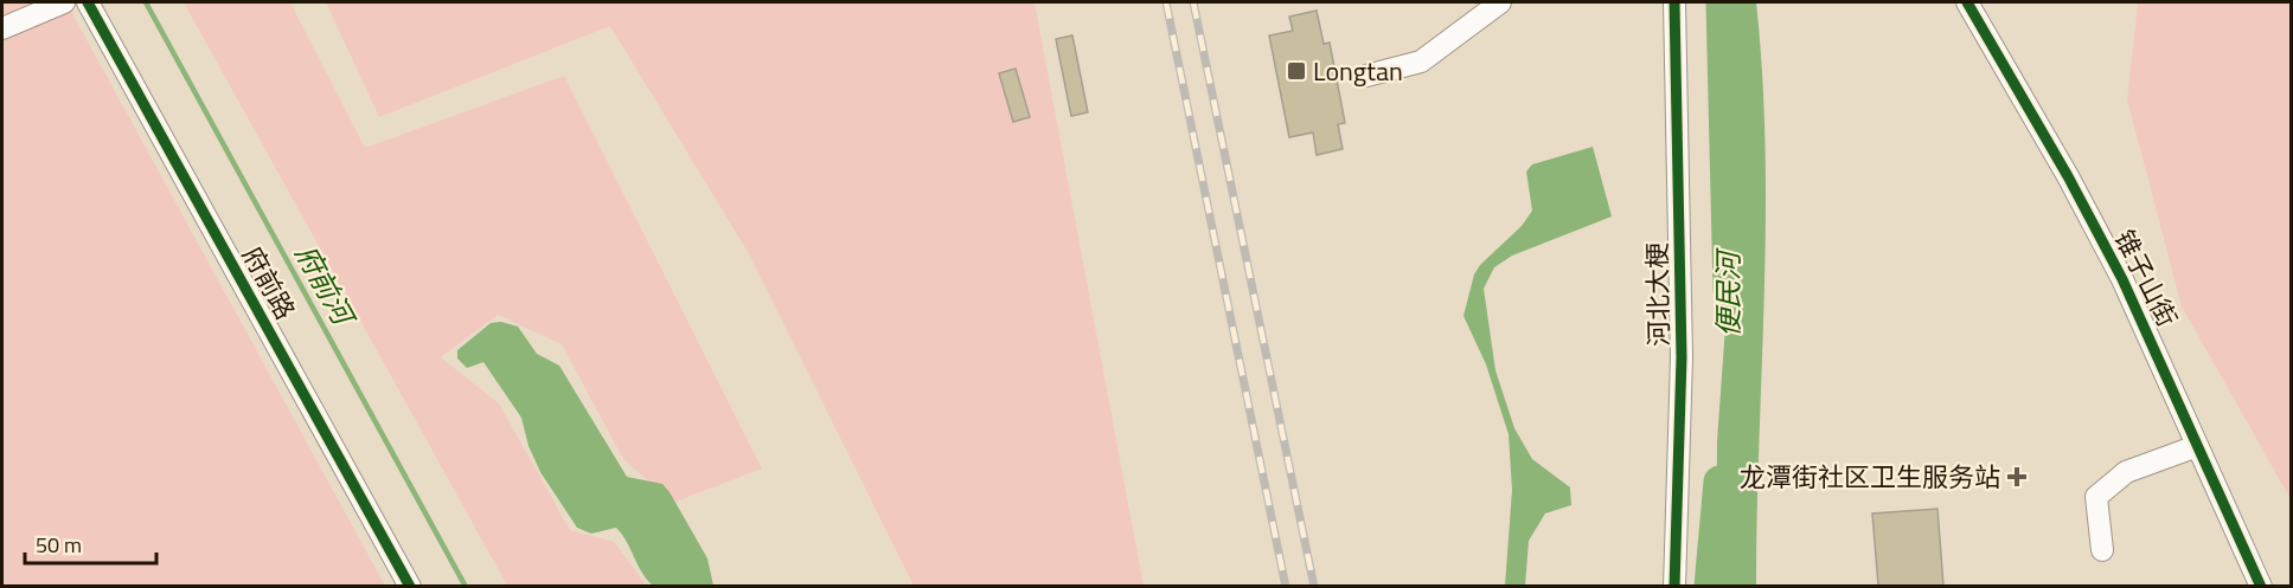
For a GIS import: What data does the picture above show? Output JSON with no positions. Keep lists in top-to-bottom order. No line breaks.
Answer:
{"streets":{"street":["锥子山街","府前路","河北大梗"]},"water":["府前河","便民河"],"places":{"transit":["Longtan"],"health":["龙潭街社区卫生服务站"]},"scale_bar":"50 m"}
